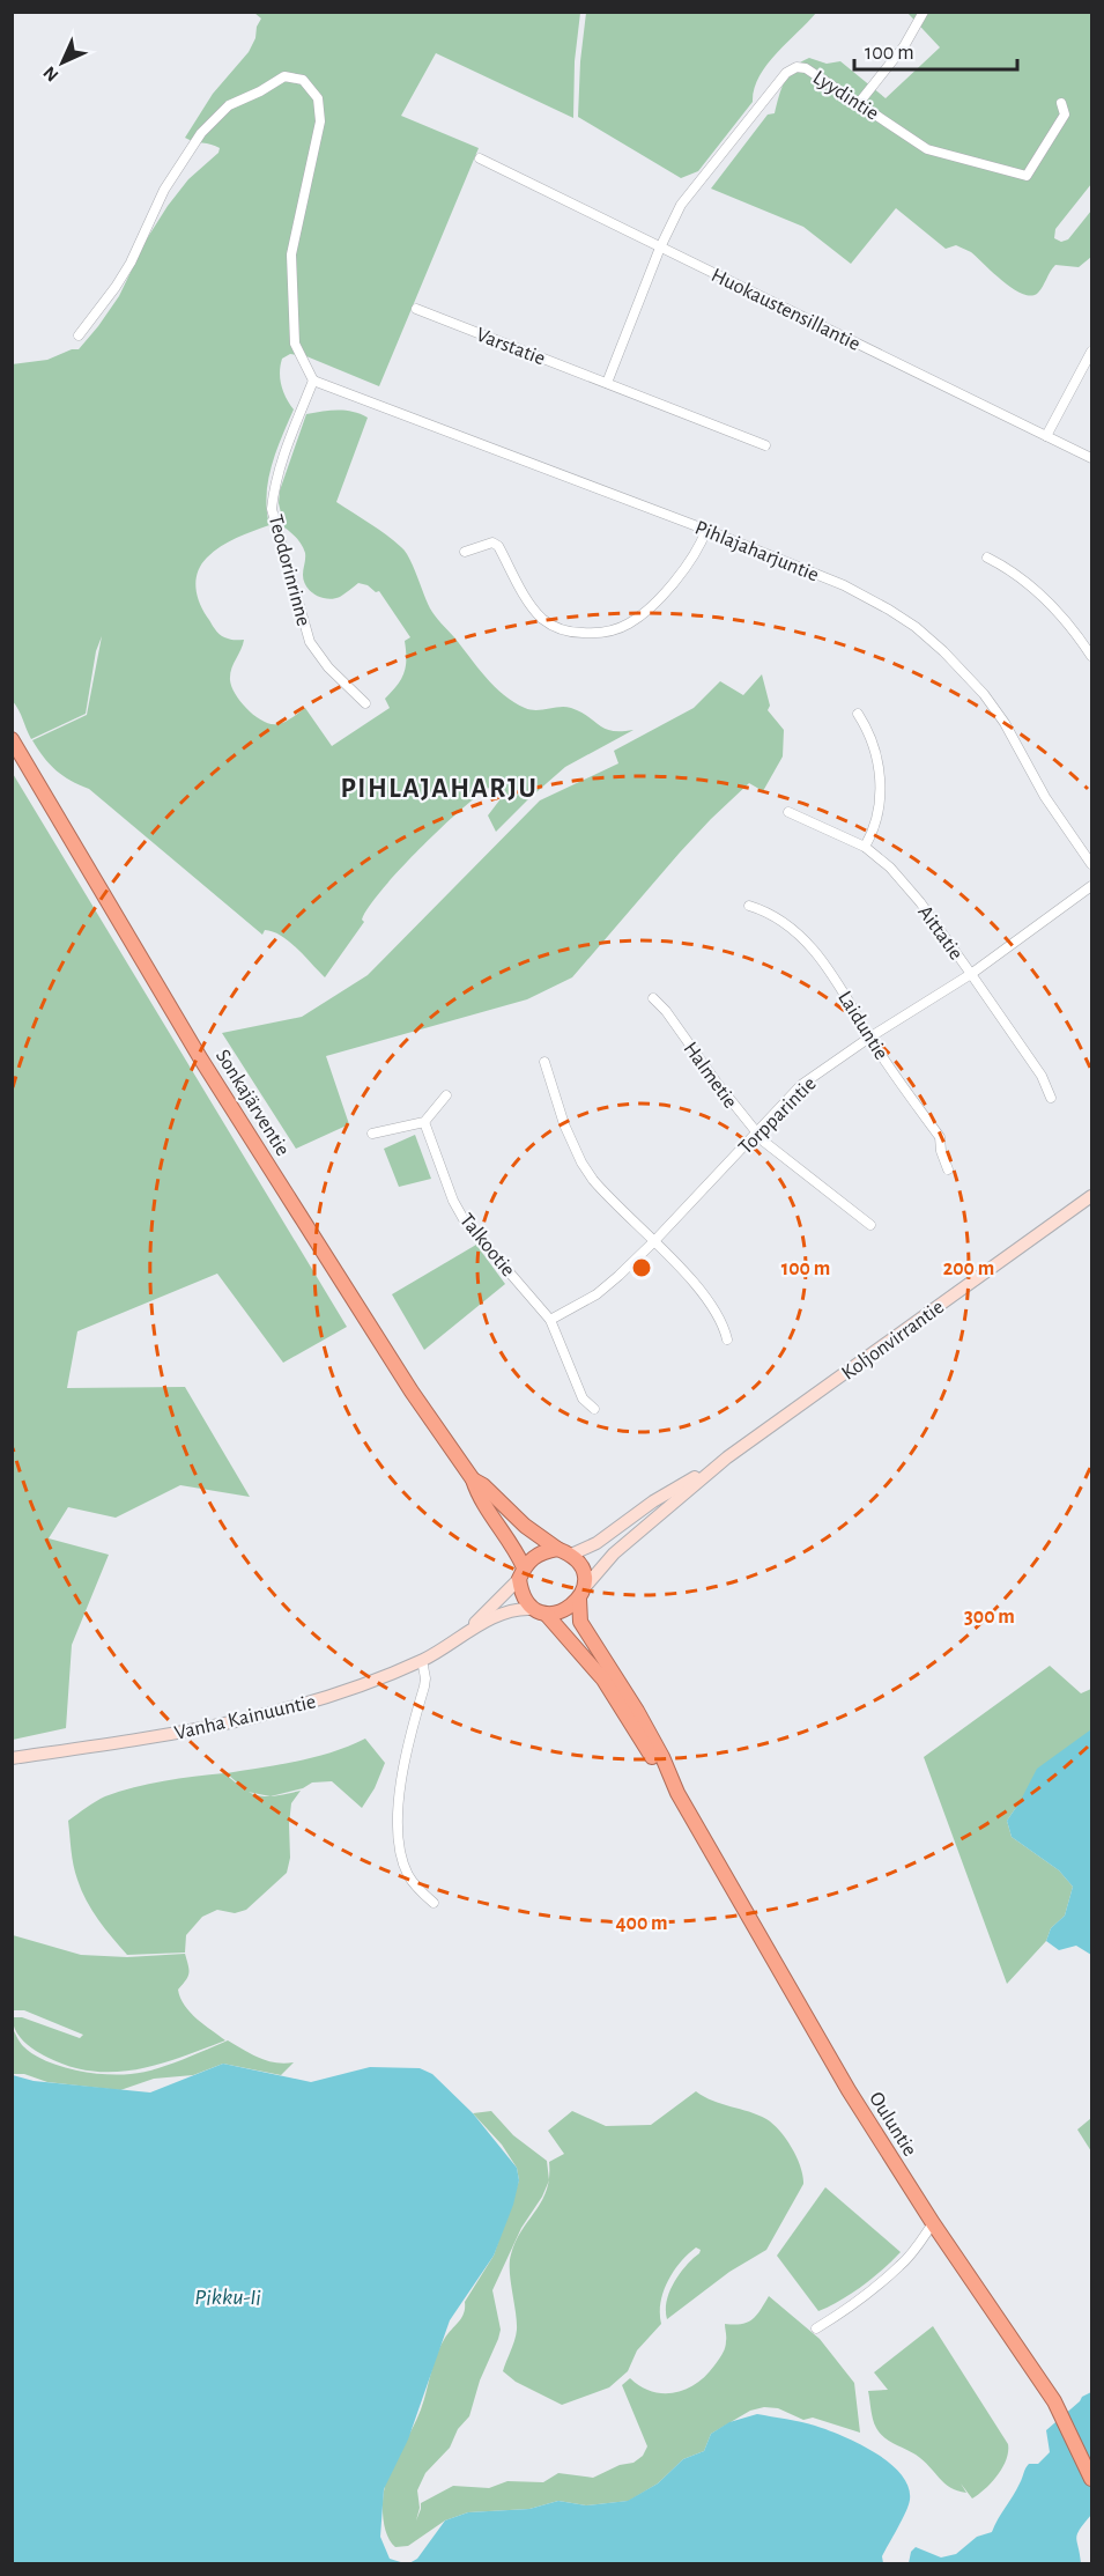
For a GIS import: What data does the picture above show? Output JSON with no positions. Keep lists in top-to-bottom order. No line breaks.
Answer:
{"streets":{"highway":["Sonkajärventie","Ouluntie"],"main road":["Koljonvirrantie","Vanha Kainuuntie"],"street":["Lyydintie","Huokaustensillantie","Varstatie","Pihlajaharjuntie","Teodorinrinne","Aittatie","Laiduntie","Halmetie","Torpparintie","Talkootie"]},"crossings":[["Lyydintie","Huokaustensillantie"],["Pihlajaharjuntie","Teodorinrinne"],["Aittatie","Torpparintie"],["Laiduntie","Torpparintie"],["Halmetie","Torpparintie"],["Sonkajärventie","Koljonvirrantie"],["Sonkajärventie","Vanha Kainuuntie"],["Sonkajärventie","Ouluntie"],["Torpparintie","Talkootie"],["Koljonvirrantie","Vanha Kainuuntie"],["Koljonvirrantie","Ouluntie"],["Vanha Kainuuntie","Ouluntie"]],"districts":["PIHLAJAHARJU"],"water":["Pikku-Ii"],"scale_bar":"100 m","north":"bottom left","rings":["100 m","200 m","300 m","400 m"]}
